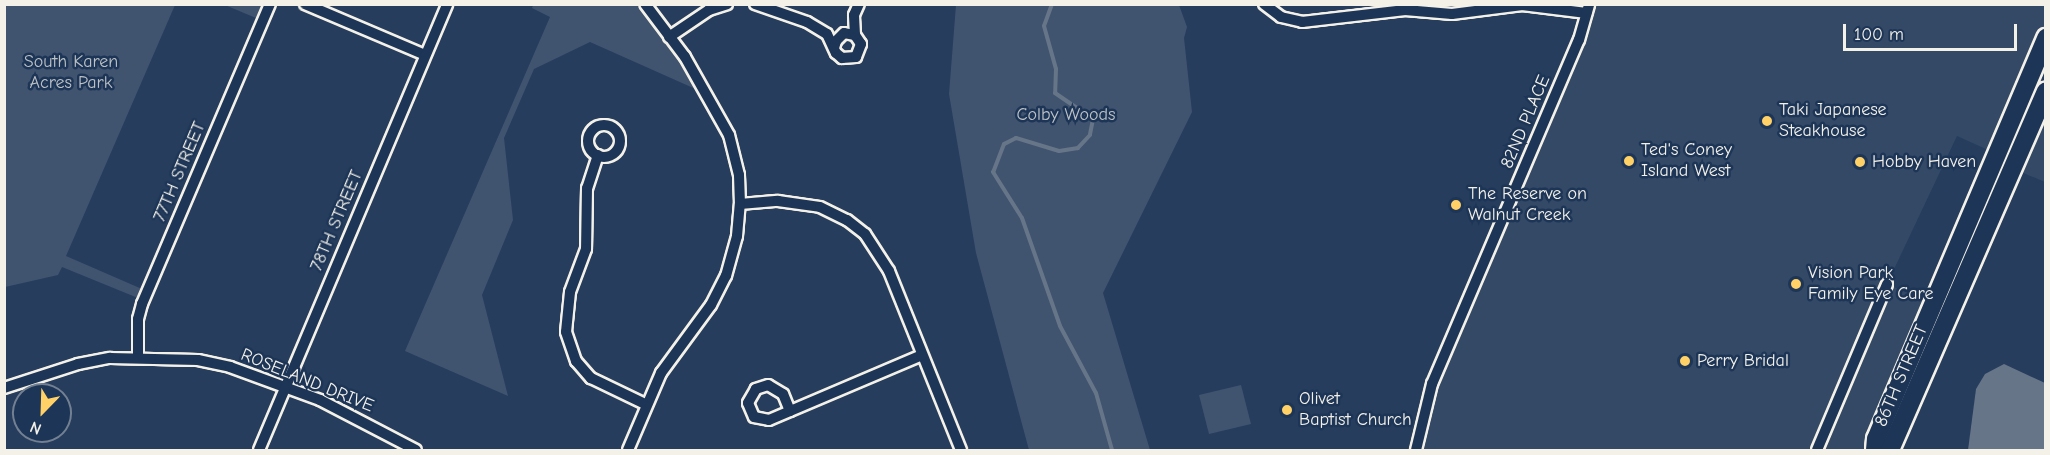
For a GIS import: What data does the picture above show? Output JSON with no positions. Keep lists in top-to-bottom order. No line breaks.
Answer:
{"streets":{"main road":["86TH STREET"],"street":["82ND PLACE","77TH STREET","78TH STREET","ROSELAND DRIVE"]},"crossings":[["77TH STREET","ROSELAND DRIVE"],["78TH STREET","ROSELAND DRIVE"]],"parks":["South Karen Acres Park","Colby Woods"],"places":["Taki Japanese Steakhouse","Ted's Coney Island West","Hobby Haven","The Reserve on Walnut Creek","Vision Park Family Eye Care","Perry Bridal","Olivet Baptist Church"],"scale_bar":"100 m","north":"bottom left"}
